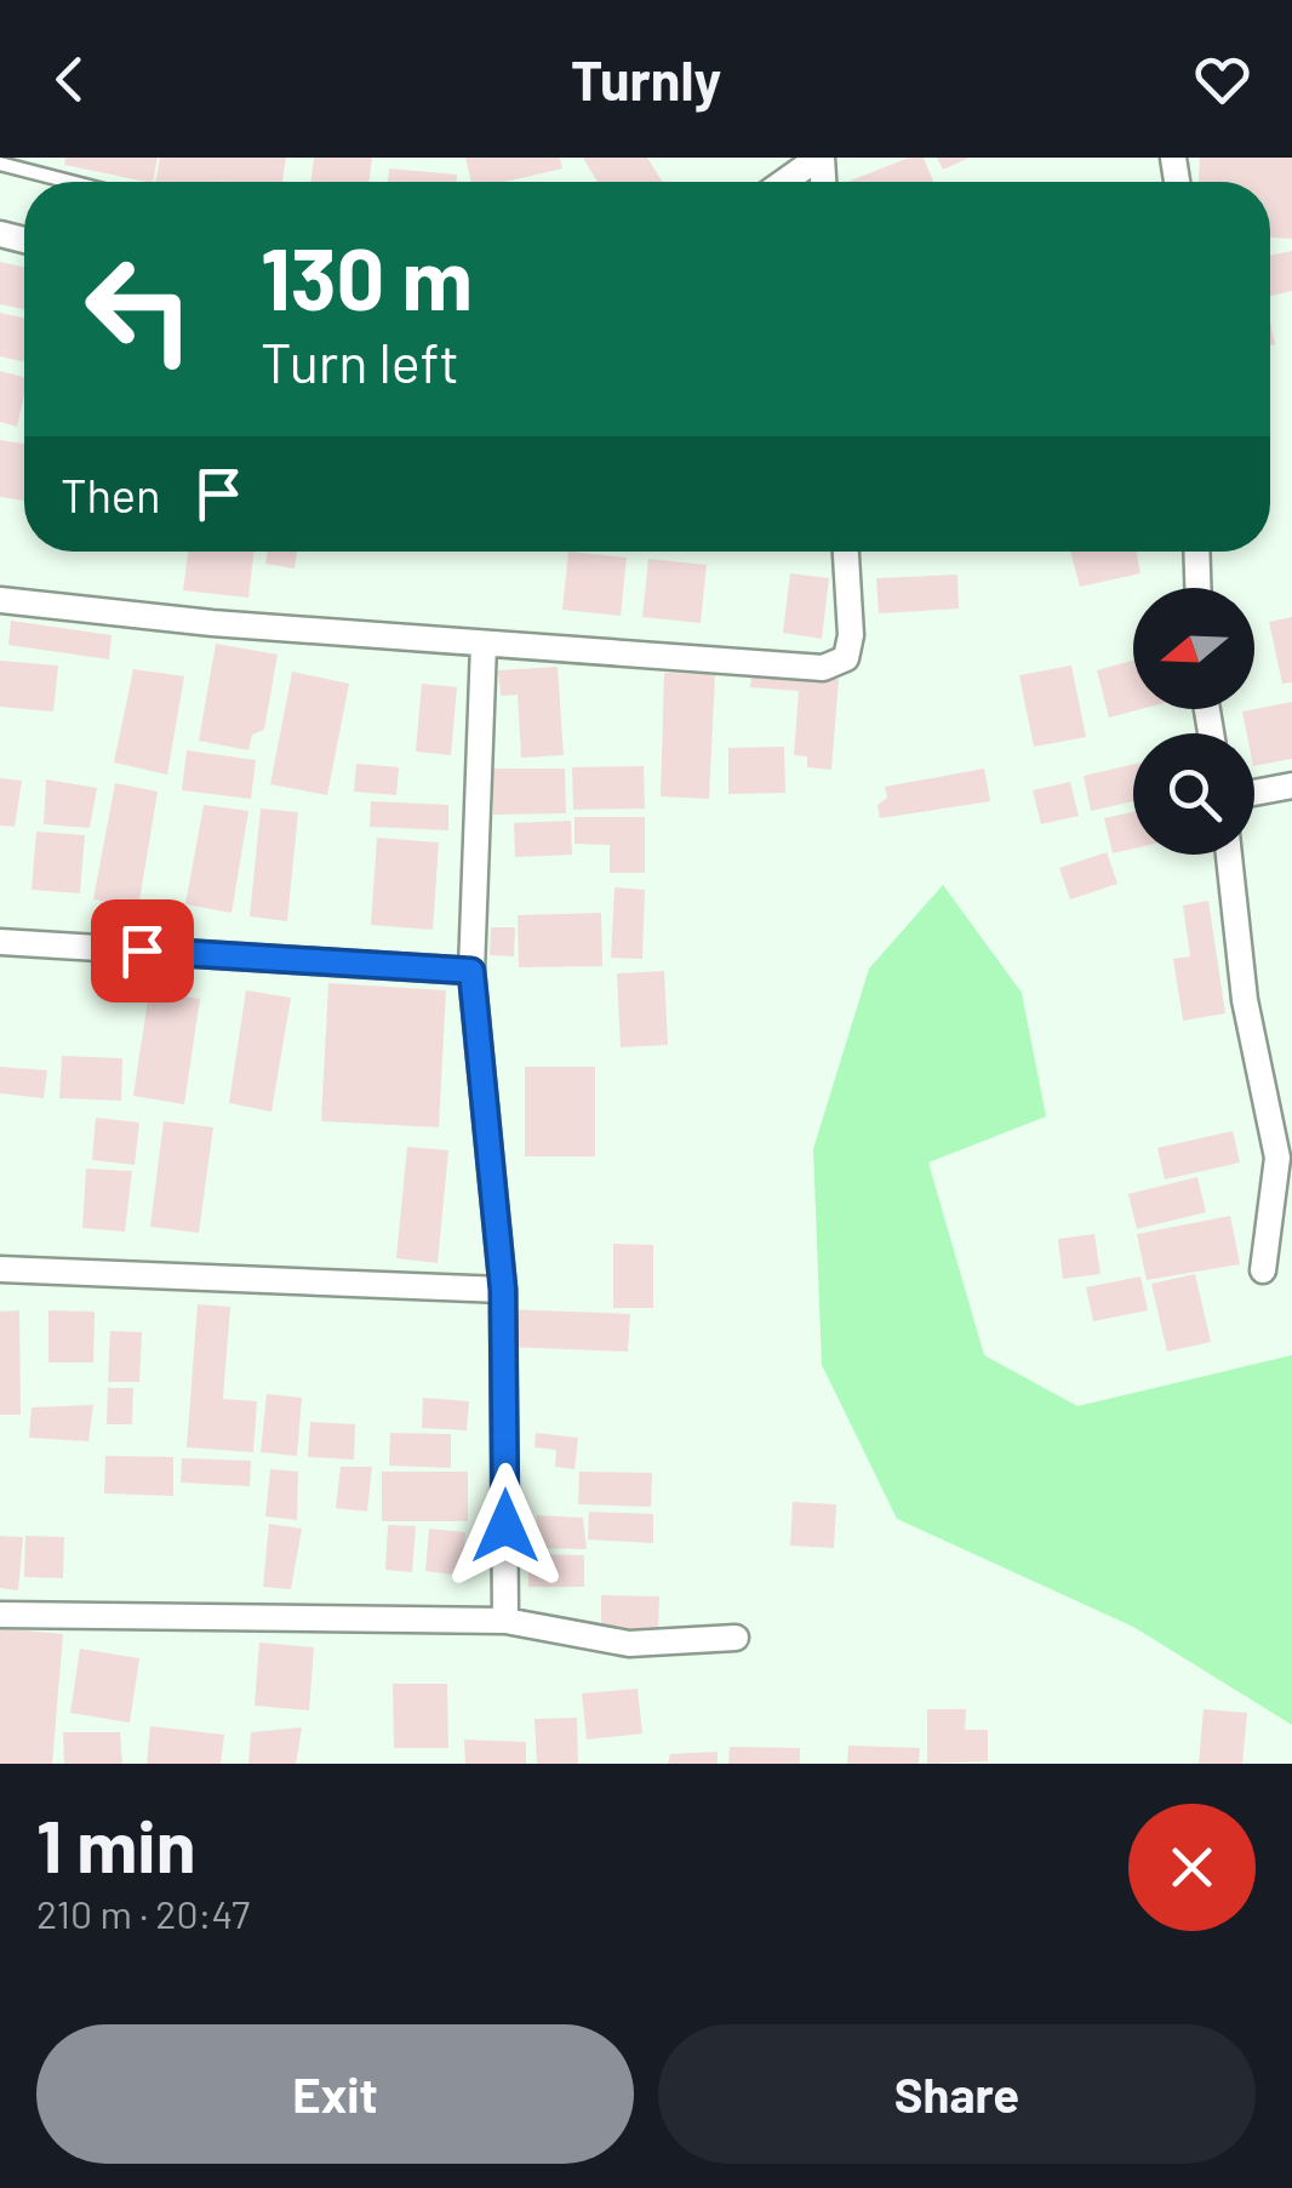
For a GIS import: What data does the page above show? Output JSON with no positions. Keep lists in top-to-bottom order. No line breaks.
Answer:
{"north":"left","page":{"header":"Turnly","turn":["130 m","Turn left"],"then":"Then","heading":["1 min","210 m · 20:47"],"buttons":["Exit","Share"]}}
